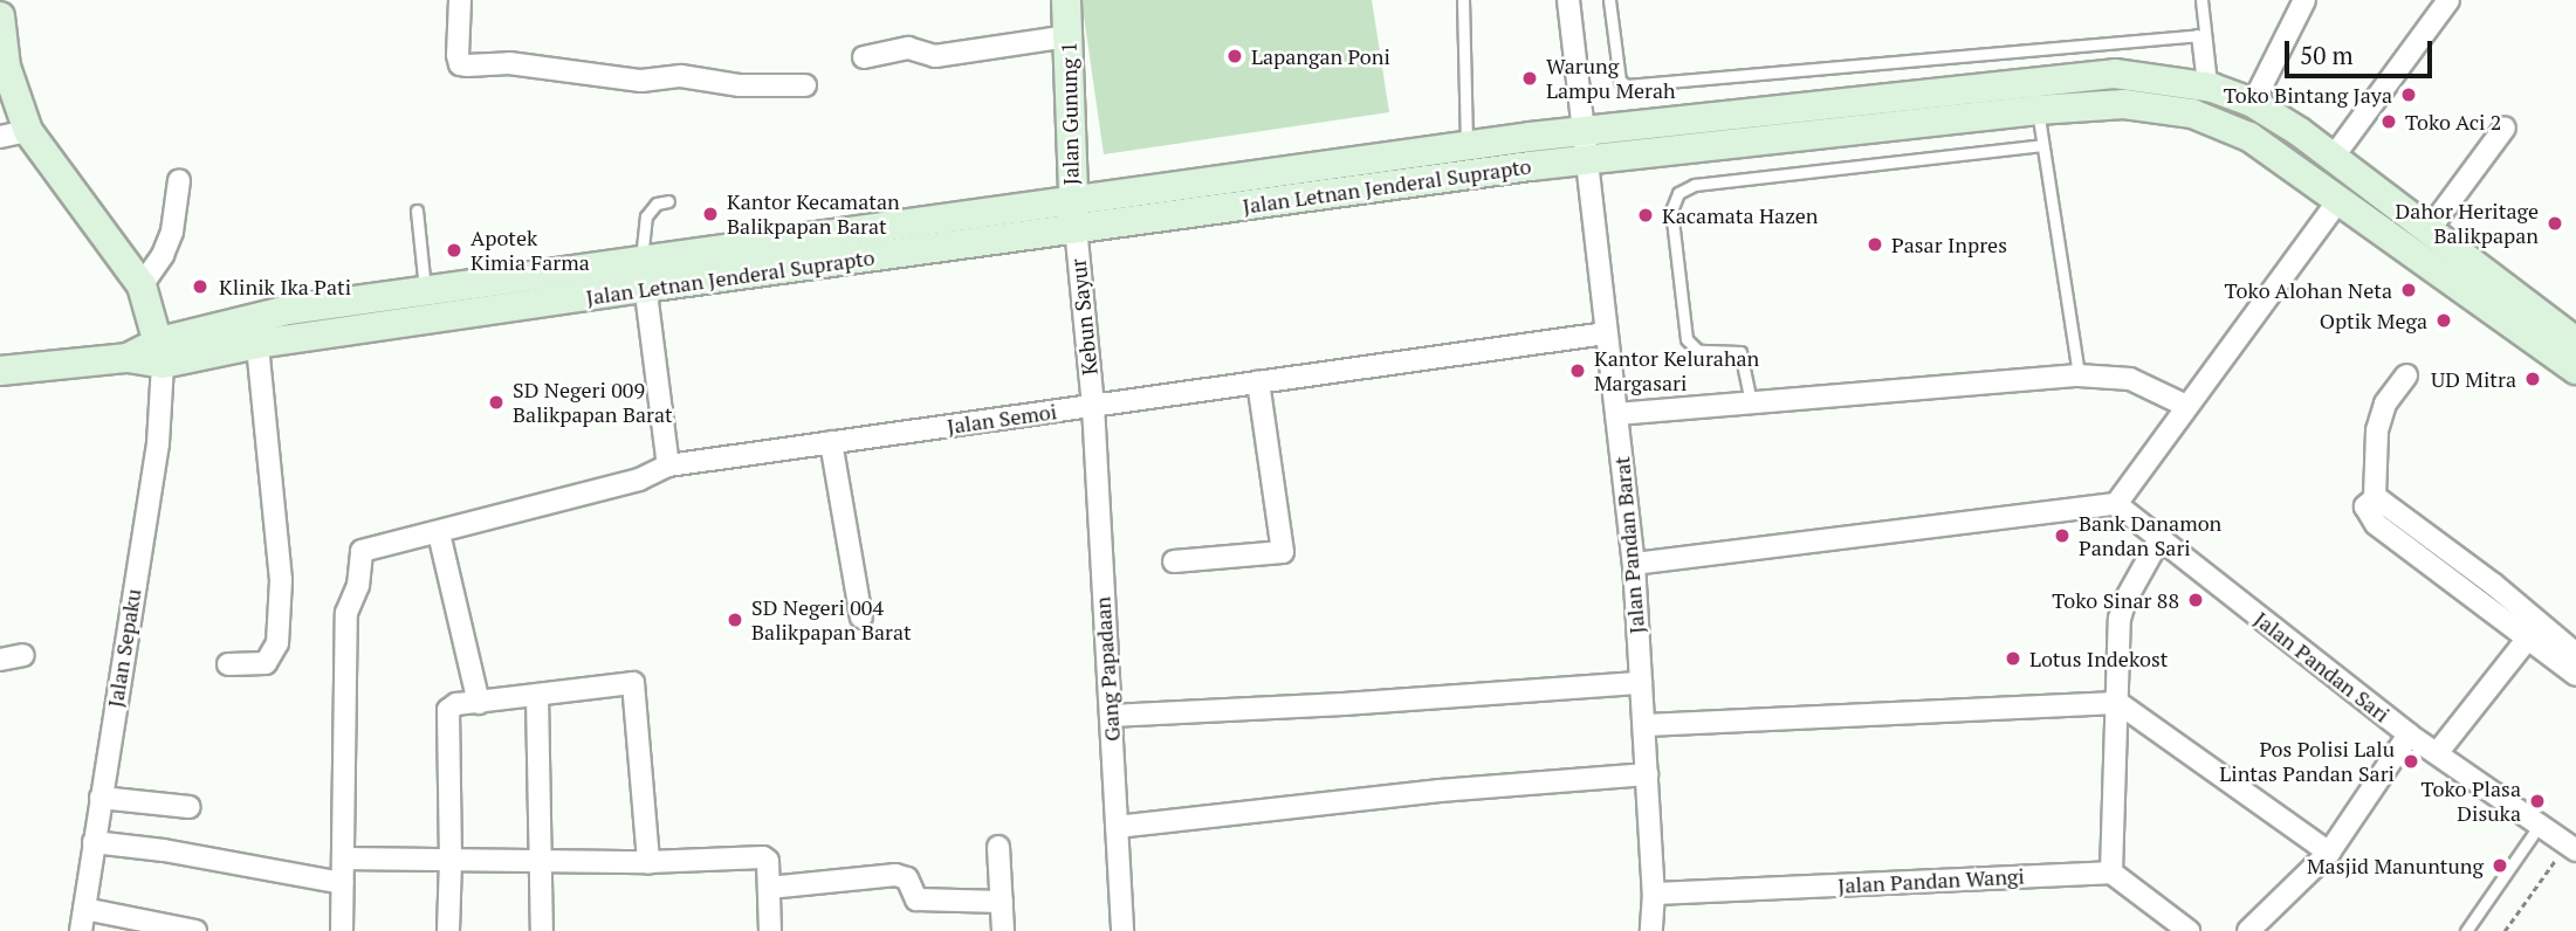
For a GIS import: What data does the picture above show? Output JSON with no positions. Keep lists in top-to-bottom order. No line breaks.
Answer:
{"streets":{"main road":["Jalan Gunung 1","Jalan Letnan Jenderal Suprapto"],"street":["Kebun Sayur","Jalan Semoi","Jalan Pandan Barat","Jalan Sepaku","Jalan Pandan Sari","Gang Papadaan","Jalan Pandan Wangi"]},"crossings":[["Jalan Gunung 1","Jalan Letnan Jenderal Suprapto"],["Jalan Gunung 1","Kebun Sayur"],["Jalan Letnan Jenderal Suprapto","Kebun Sayur"],["Jalan Letnan Jenderal Suprapto","Jalan Pandan Barat"],["Jalan Letnan Jenderal Suprapto","Jalan Sepaku"],["Kebun Sayur","Jalan Semoi"],["Kebun Sayur","Gang Papadaan"],["Jalan Semoi","Jalan Pandan Barat"],["Jalan Semoi","Gang Papadaan"],["Jalan Pandan Barat","Jalan Pandan Wangi"]],"places":["Lapangan Poni","Warung Lampu Merah","Toko Bintang Jaya","Toko Aci 2","Kantor Kecamatan Balikpapan Barat","Kacamata Hazen","Dahor Heritage Balikpapan","Pasar Inpres","Apotek Kimia Farma","Klinik Ika Pati","Toko Alohan Neta","Optik Mega","Kantor Kelurahan Margasari","UD Mitra","SD Negeri 009 Balikpapan Barat","Bank Danamon Pandan Sari","Toko Sinar 88","SD Negeri 004 Balikpapan Barat","Lotus Indekost","Pos Polisi Lalu Lintas Pandan Sari","Toko Plasa Disuka","Masjid Manuntung"],"scale_bar":"50 m"}
